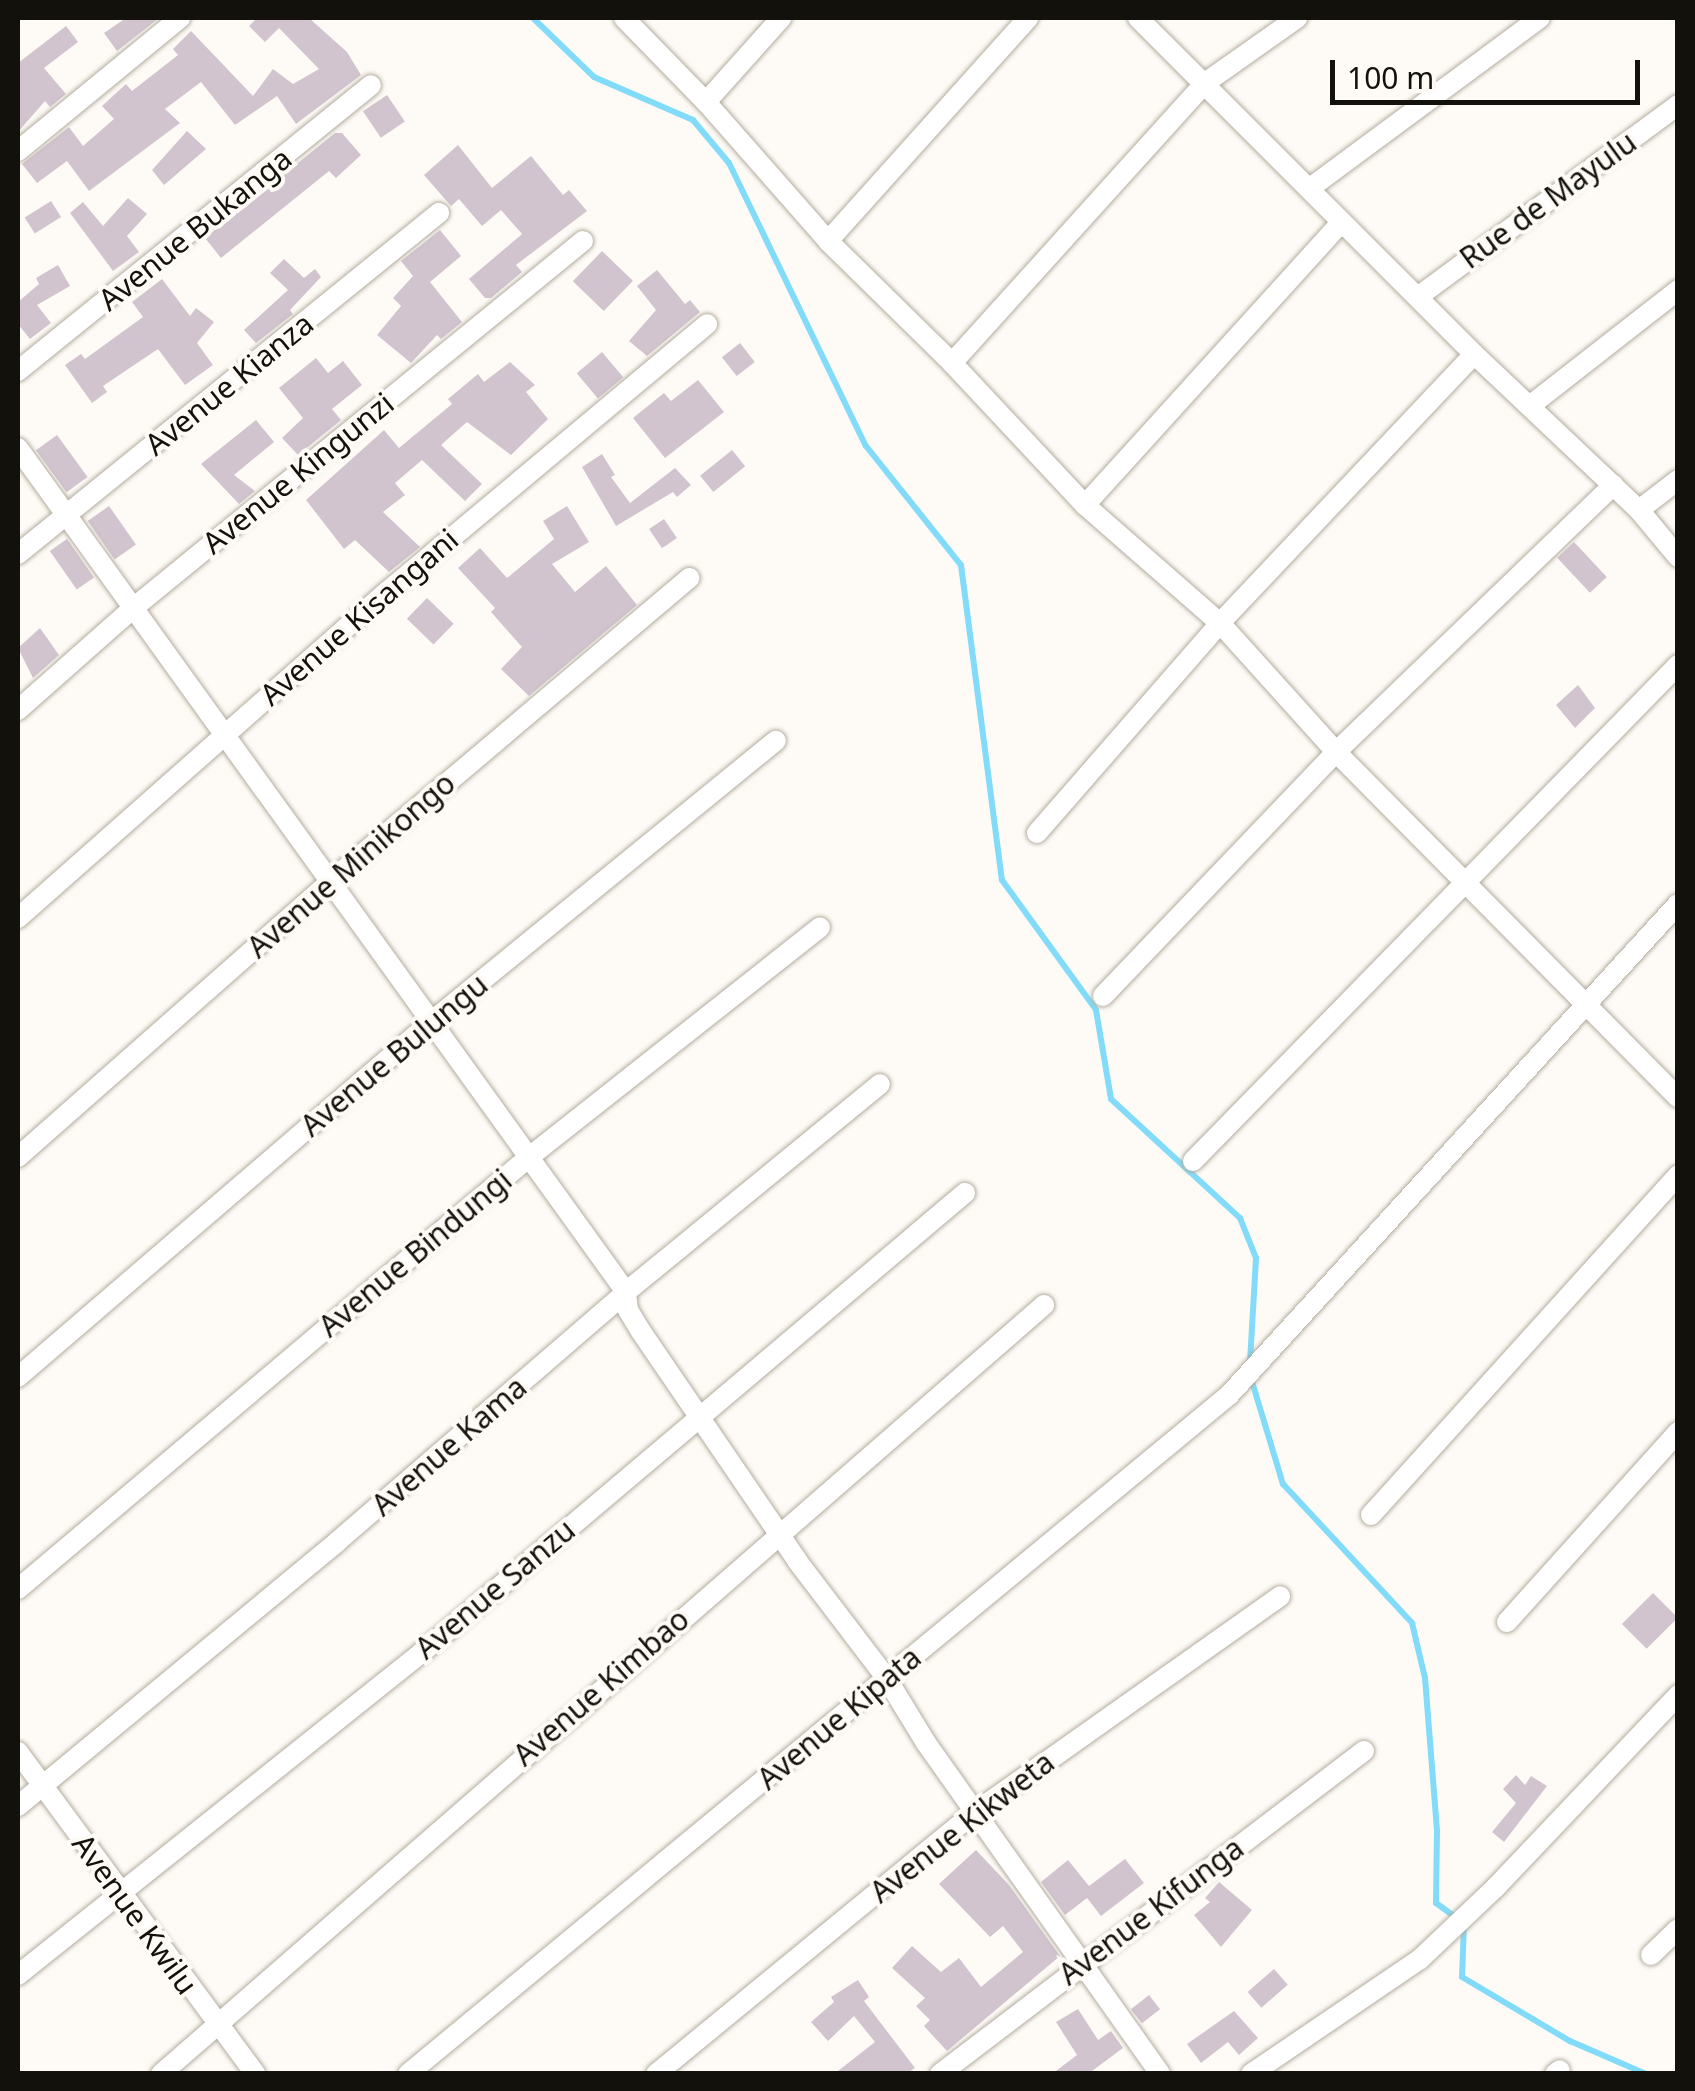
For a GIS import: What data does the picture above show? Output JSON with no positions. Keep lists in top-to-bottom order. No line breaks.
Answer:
{"streets":{"street":["Rue de Mayulu","Avenue Bukanga","Avenue Kianza","Avenue Kingunzi","Avenue Kisangani","Avenue Minikongo","Avenue Bulungu","Avenue Bindungi","Avenue Kama","Avenue Sanzu","Avenue Kimbao","Avenue Kipata","Avenue Kikweta","Avenue Kifunga","Avenue Kwilu"]},"crossings":[["Avenue Kama","Avenue Kwilu"],["Avenue Sanzu","Avenue Kwilu"],["Avenue Kimbao","Avenue Kwilu"]],"scale_bar":"100 m"}
